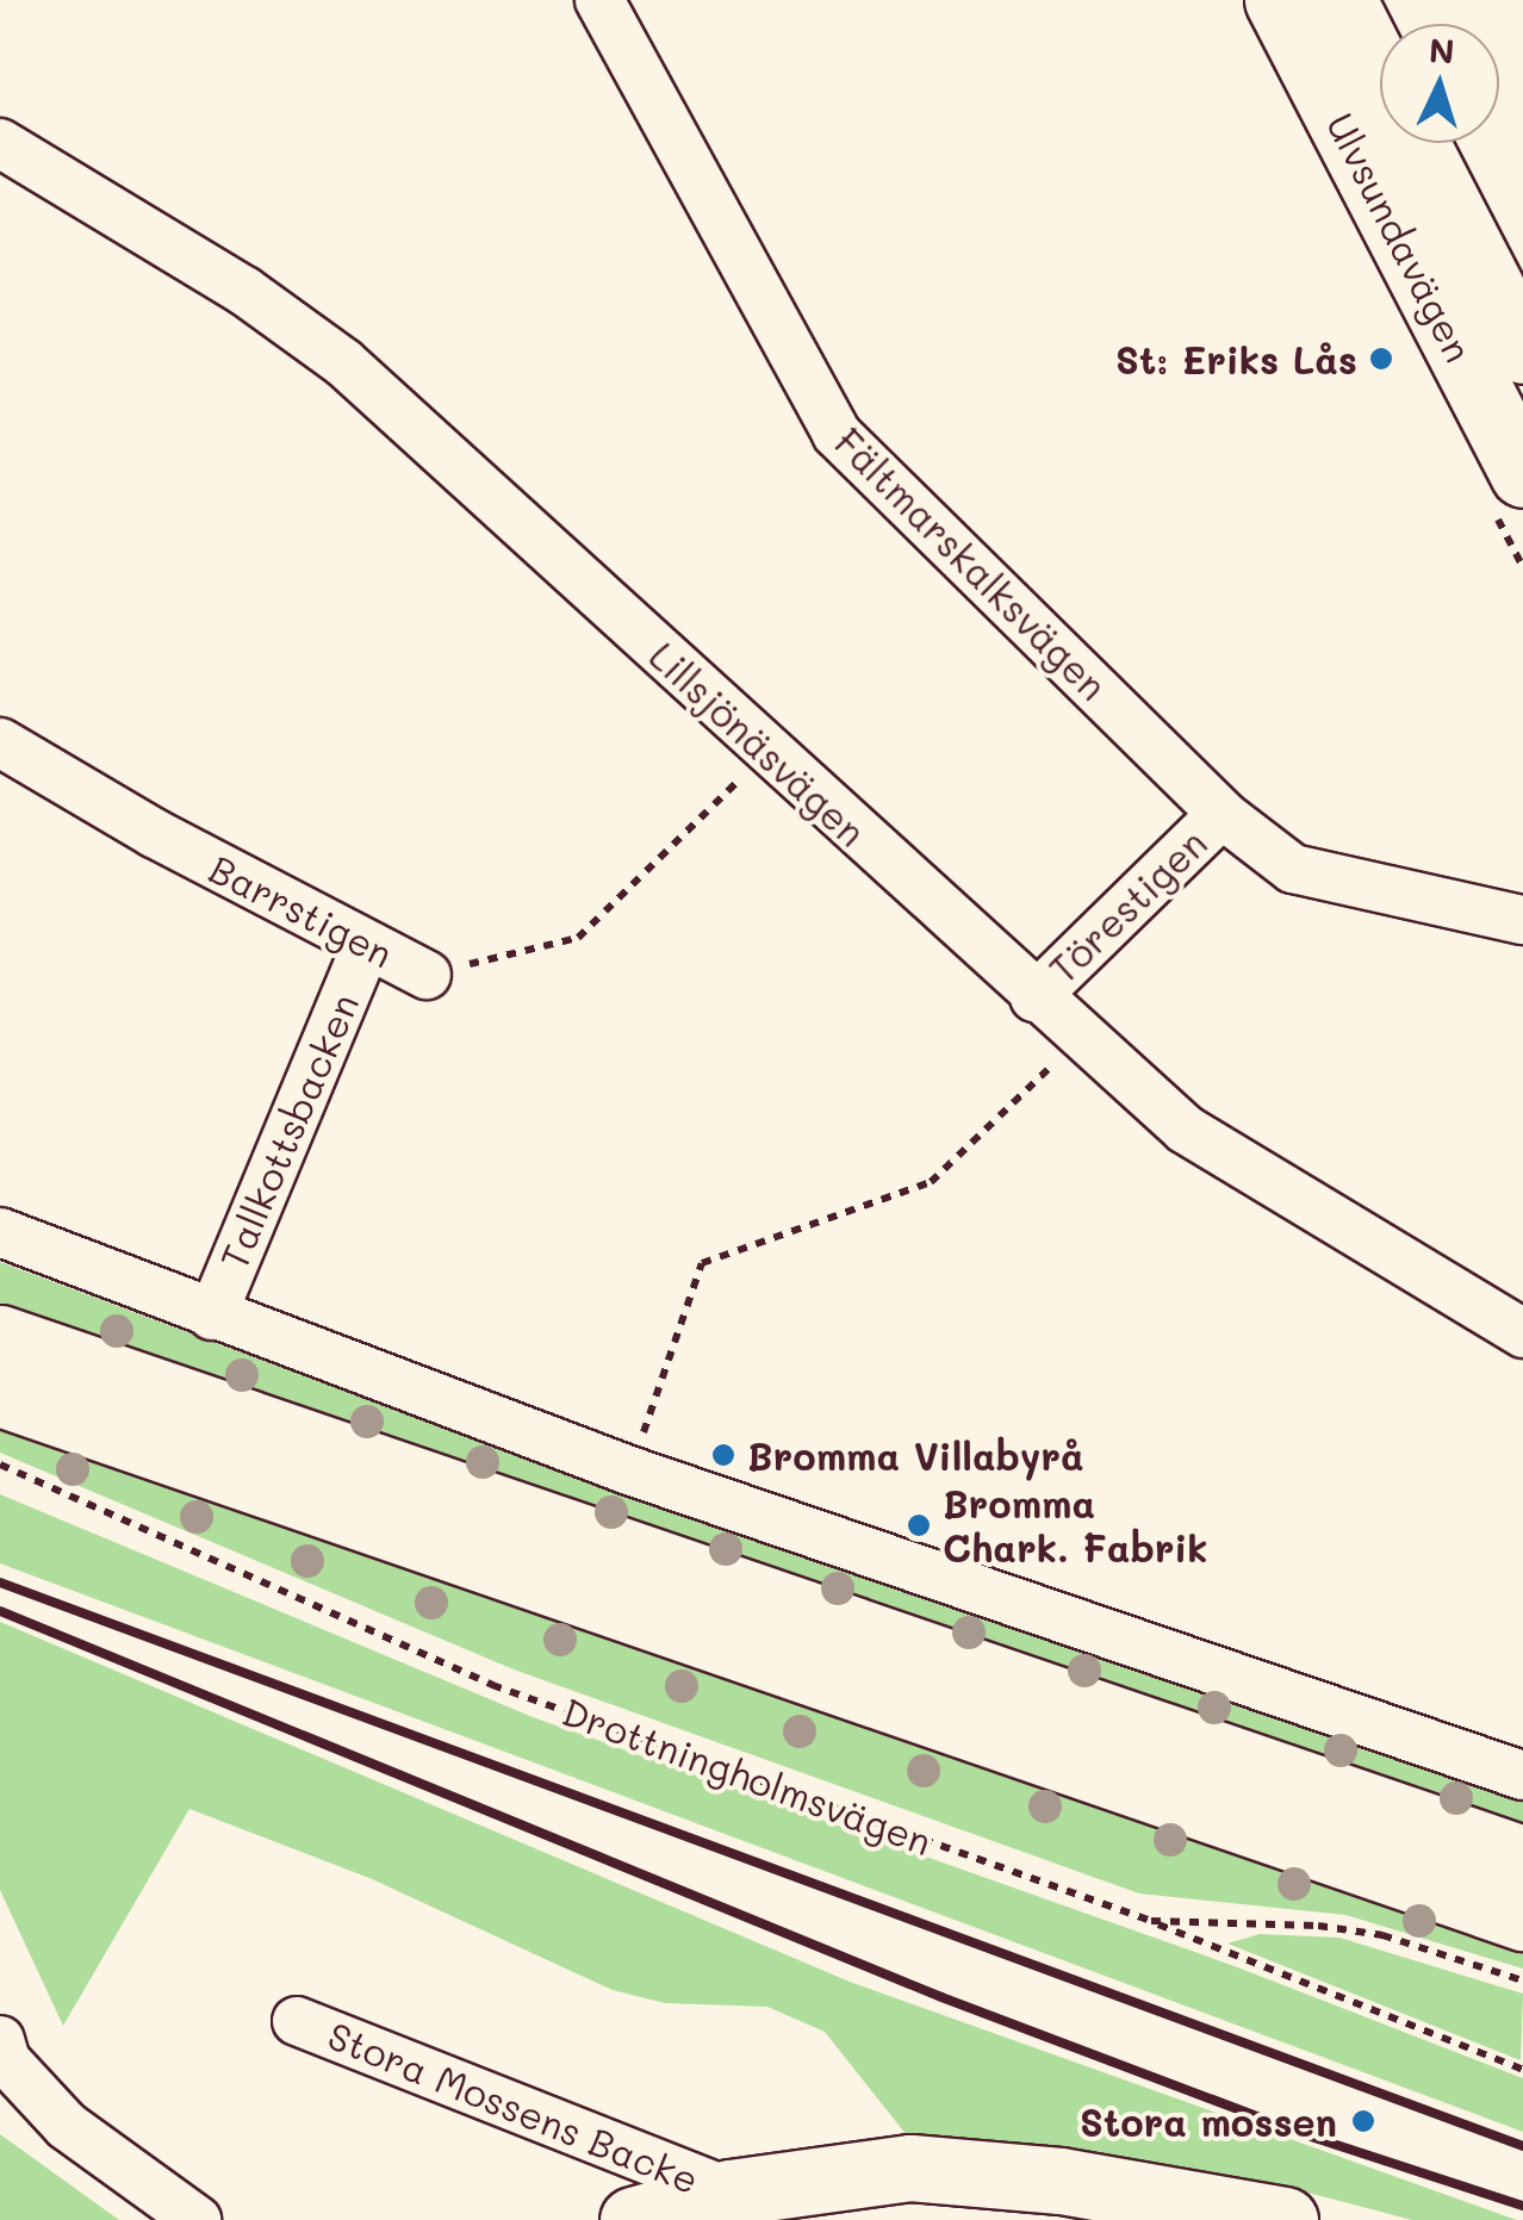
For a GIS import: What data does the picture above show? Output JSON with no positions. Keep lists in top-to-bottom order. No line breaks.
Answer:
{"streets":{"main road":["Ulvsundavägen","Stora Mossens Backe"],"street":["Fältmarskalksvägen","Lillsjönäsvägen","Törestigen","Barrstigen","Tallkottsbacken"],"path":["Drottningholmsvägen"]},"crossings":[["Fältmarskalksvägen","Törestigen"],["Lillsjönäsvägen","Törestigen"],["Lillsjönäsvägen","Barrstigen"],["Barrstigen","Tallkottsbacken"]],"places":["St: Eriks Lås","Bromma Villabyrå","Bromma Chark. Fabrik","Stora mossen"],"north":"top"}
